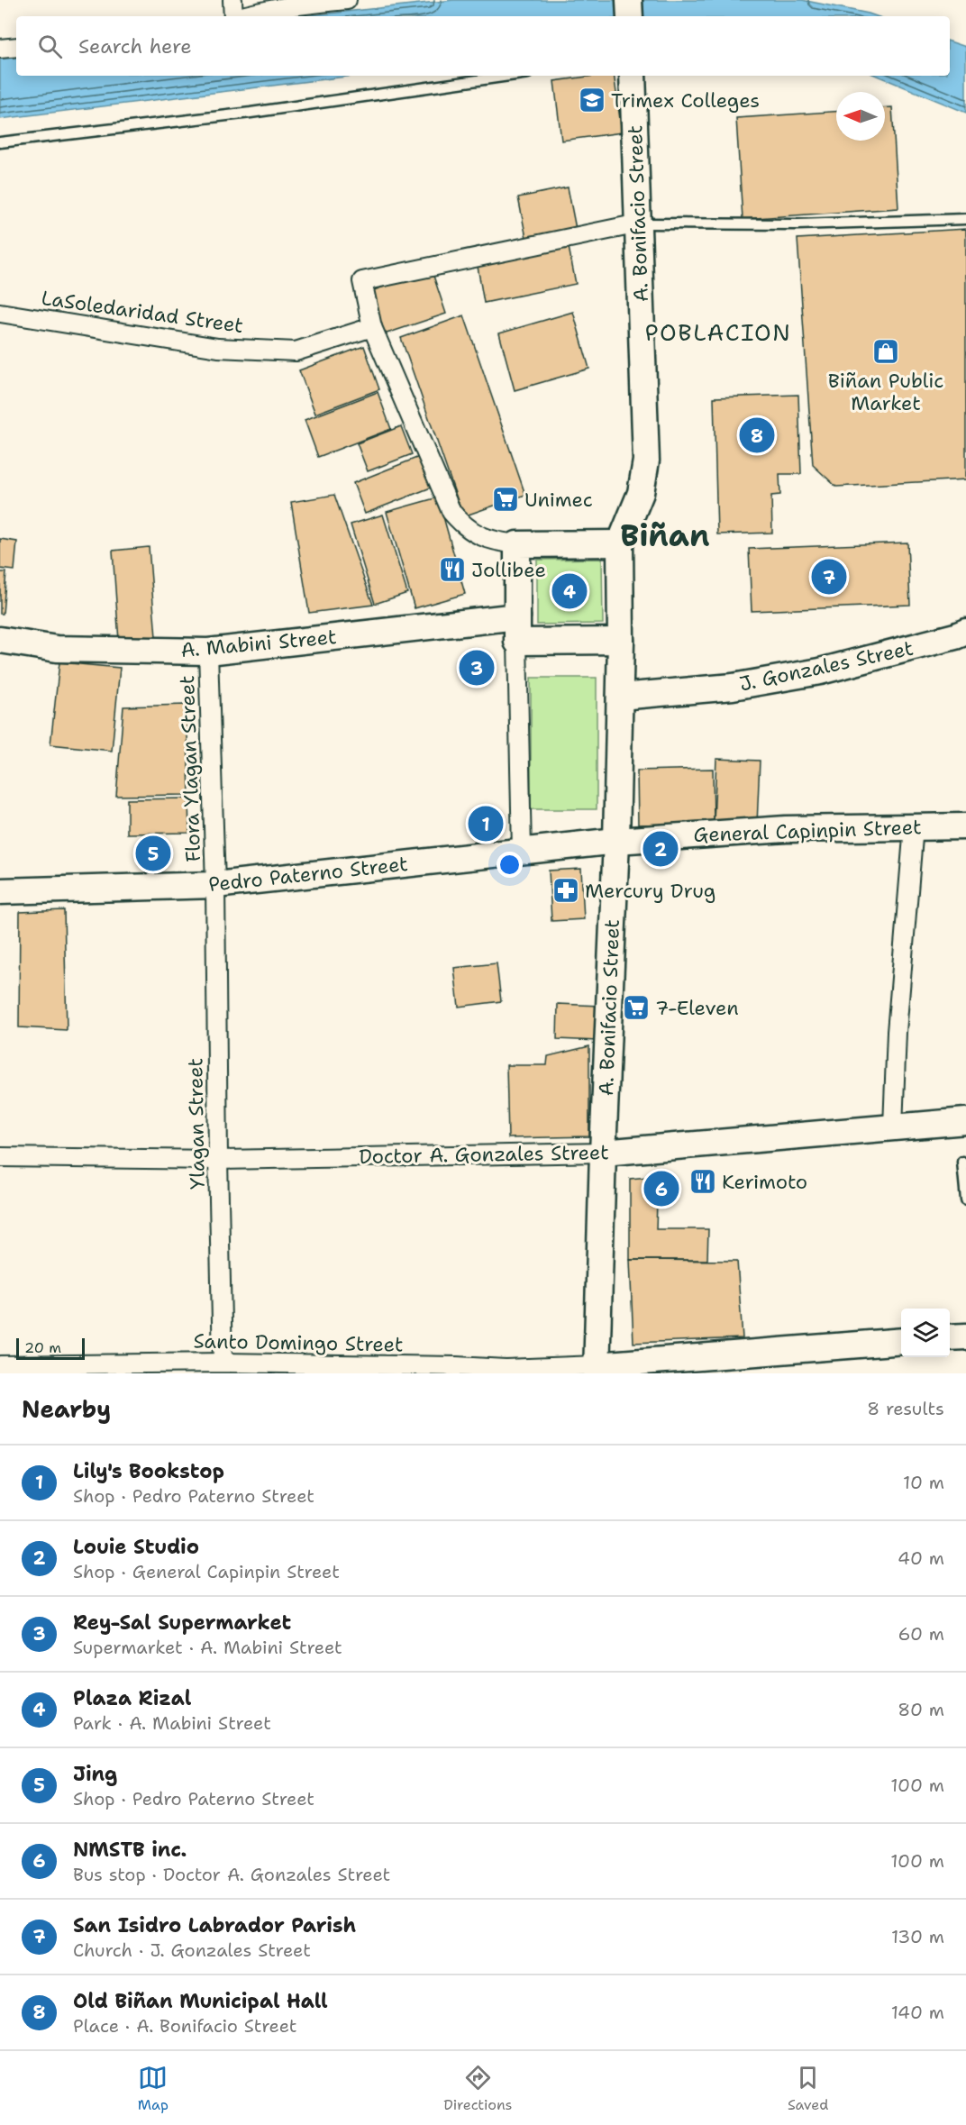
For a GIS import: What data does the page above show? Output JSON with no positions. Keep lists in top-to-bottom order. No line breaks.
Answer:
{"streets":{"street":["A. Bonifacio Street","LaSoledaridad Street","A. Mabini Street","J. Gonzales Street","Flora Ylagan Street","General Capinpin Street","Pedro Paterno Street","Ylagan Street","Doctor A. Gonzales Street","Santo Domingo Street"]},"crossings":[["A. Bonifacio Street","J. Gonzales Street"],["A. Bonifacio Street","General Capinpin Street"],["A. Bonifacio Street","Pedro Paterno Street"],["A. Bonifacio Street","Doctor A. Gonzales Street"],["A. Bonifacio Street","Santo Domingo Street"],["A. Mabini Street","Flora Ylagan Street"],["Flora Ylagan Street","Pedro Paterno Street"],["Flora Ylagan Street","Ylagan Street"],["General Capinpin Street","Pedro Paterno Street"],["Pedro Paterno Street","Ylagan Street"],["Ylagan Street","Doctor A. Gonzales Street"],["Ylagan Street","Santo Domingo Street"]],"districts":["POBLACION","Biñan"],"places":{"school or university":["Trimex Colleges"],"shop":["Biñan Public Market"],"supermarket":["Unimec","7-Eleven"],"restaurant":["Jollibee","Kerimoto"],"pharmacy":["Mercury Drug"]},"scale_bar":"20 m","north":"left","page":{"search":"Search here","pins":["8","7","4","3","1","2","5","6"],"scale":"20 m","heading":["Nearby","8 results"],"list":[{"mark":"1","name":"Lily's Bookstop","note":"Shop · Pedro Paterno Street","value":"10 m"},{"mark":"2","name":"Louie Studio","note":"Shop · General Capinpin Street","value":"40 m"},{"mark":"3","name":"Rey-Sal Supermarket","note":"Supermarket · A. Mabini Street","value":"60 m"},{"mark":"4","name":"Plaza Rizal","note":"Park · A. Mabini Street","value":"80 m"},{"mark":"5","name":"Jing","note":"Shop · Pedro Paterno Street","value":"100 m"},{"mark":"6","name":"NMSTB inc.","note":"Bus stop · Doctor A. Gonzales Street","value":"100 m"},{"mark":"7","name":"San Isidro Labrador Parish","note":"Church · J. Gonzales Street","value":"130 m"},{"mark":"8","name":"Old Biñan Municipal Hall","note":"Place · A. Bonifacio Street","value":"140 m"}],"nav":["Map","Directions","Saved"]}}
